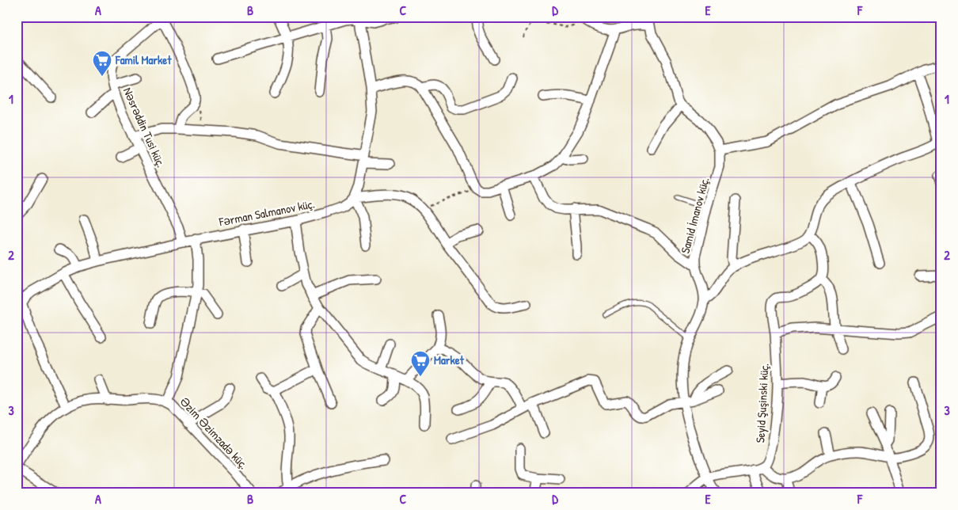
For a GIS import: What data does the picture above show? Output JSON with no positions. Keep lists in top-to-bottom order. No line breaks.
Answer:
{"streets":{"street":["Nəsrəddin Tusi küç.","Fərman Salmanov küç.","Samid İmanov küç.","Seyid Şuşinski küç.","Əzim Əzimzadə küç."]},"crossings":[["Nəsrəddin Tusi küç.","Fərman Salmanov küç."]],"places":{"supermarket":["Famil Market","Market"]},"grid":{"columns":["A","B","C","D","E","F"],"rows":["1","2","3"]}}
